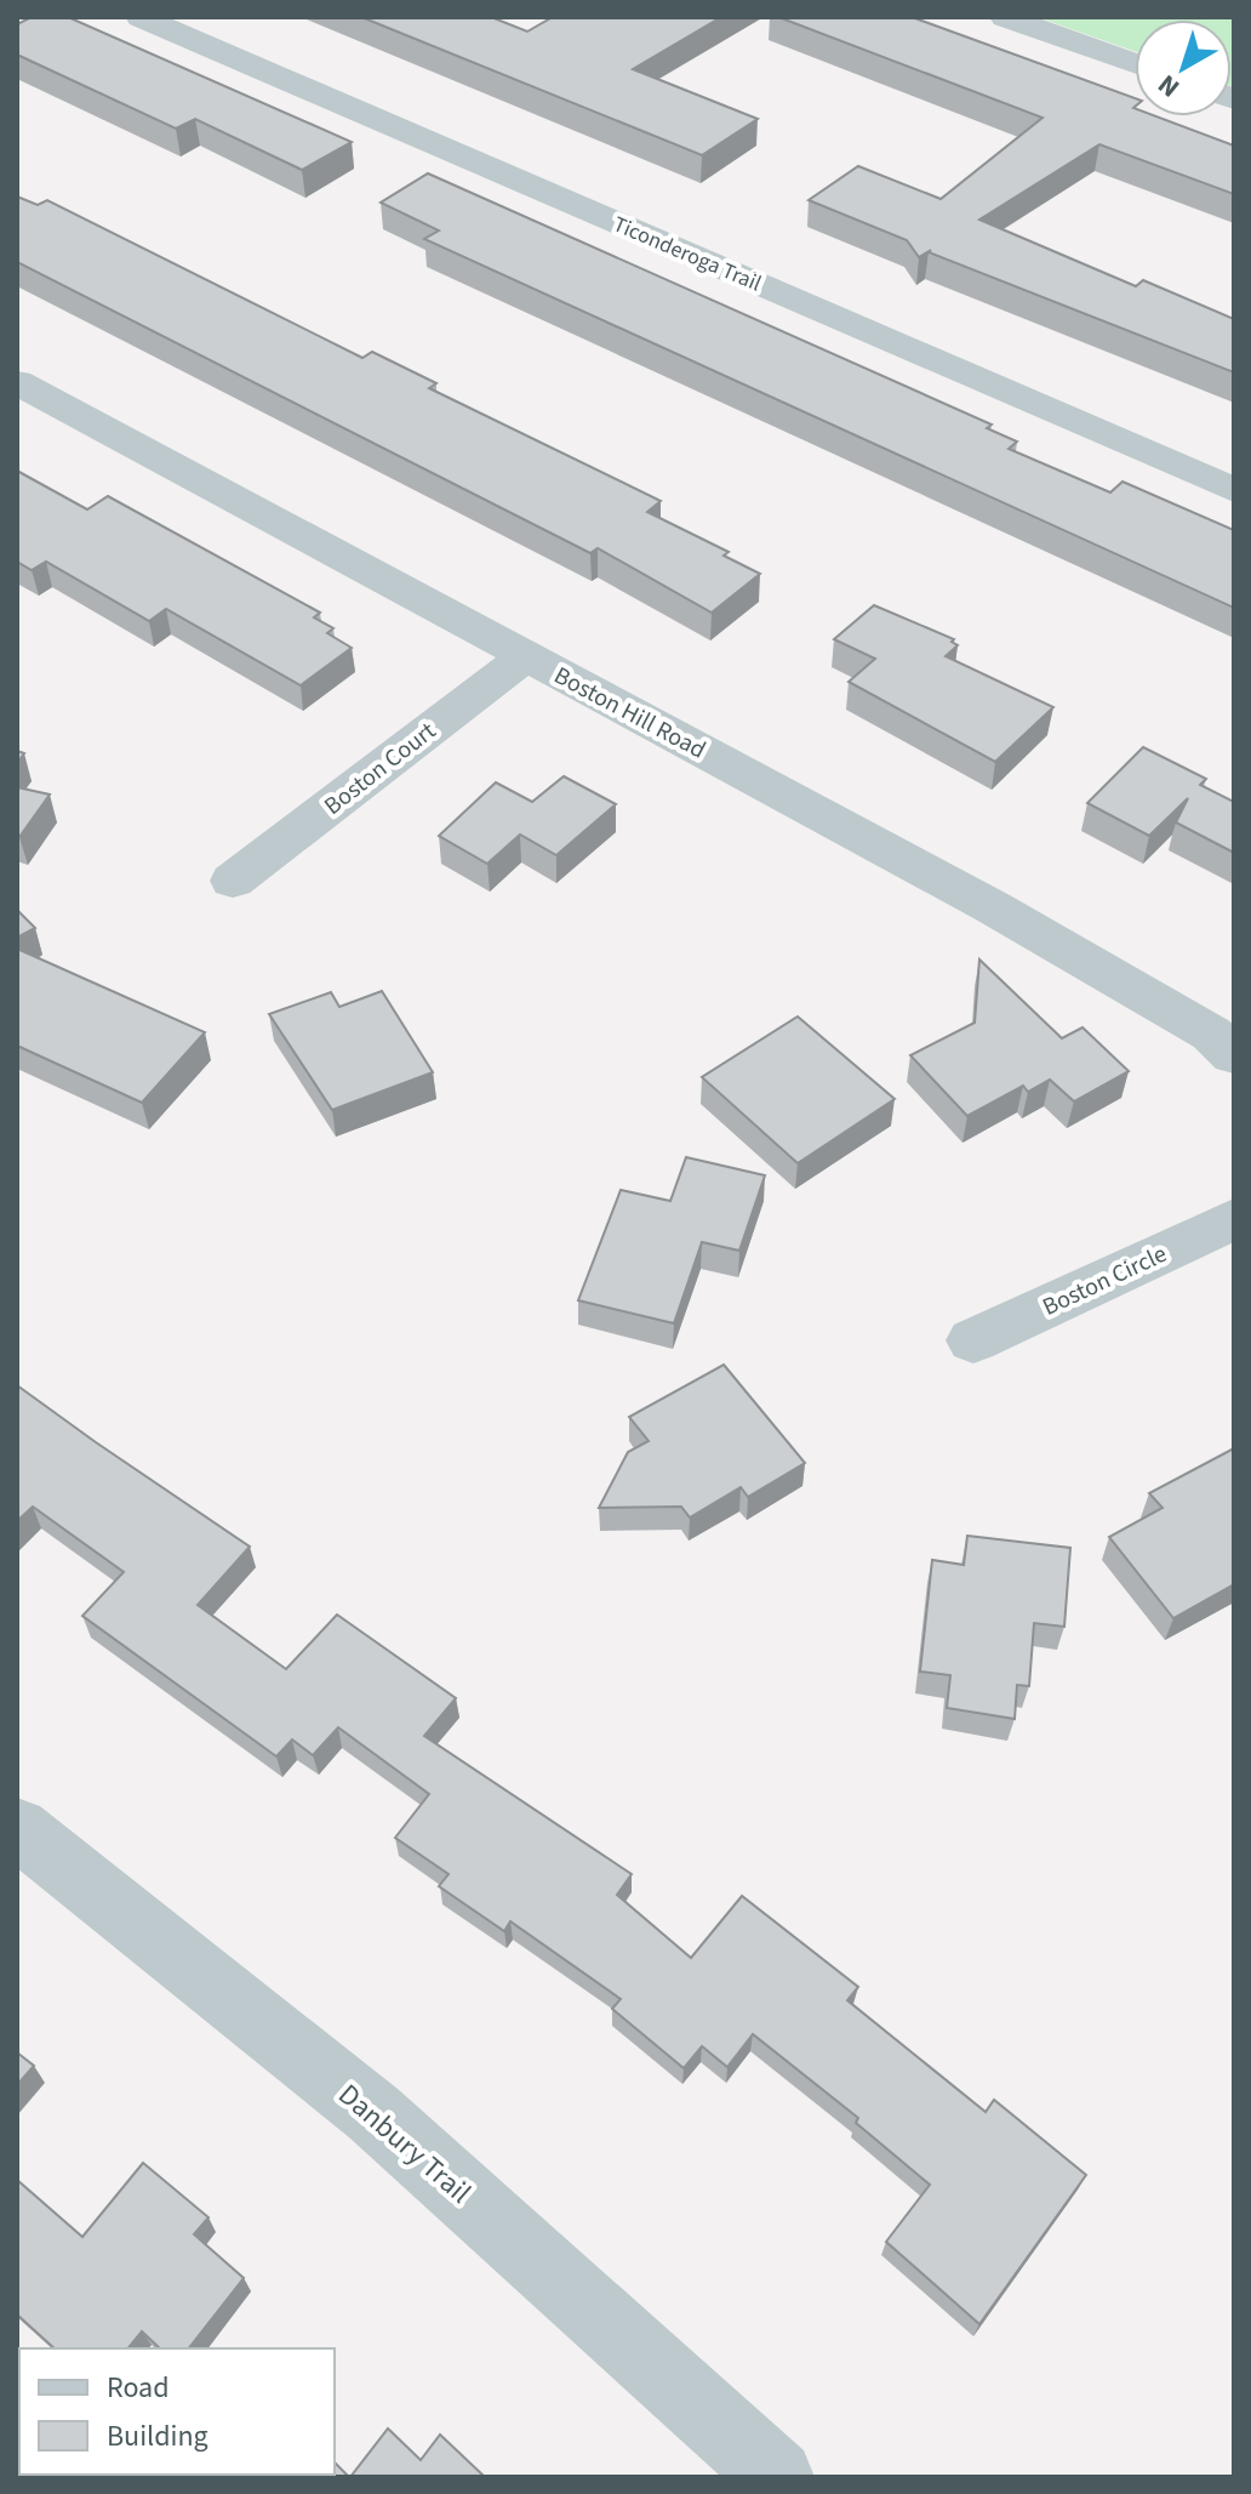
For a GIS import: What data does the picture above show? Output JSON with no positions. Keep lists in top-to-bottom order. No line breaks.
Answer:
{"streets":{"street":["Ticonderoga Trail","Boston Hill Road","Boston Court","Boston Circle","Danbury Trail"]},"crossings":[["Boston Hill Road","Boston Court"]],"legend":["Road","Building"],"north":"bottom left"}
